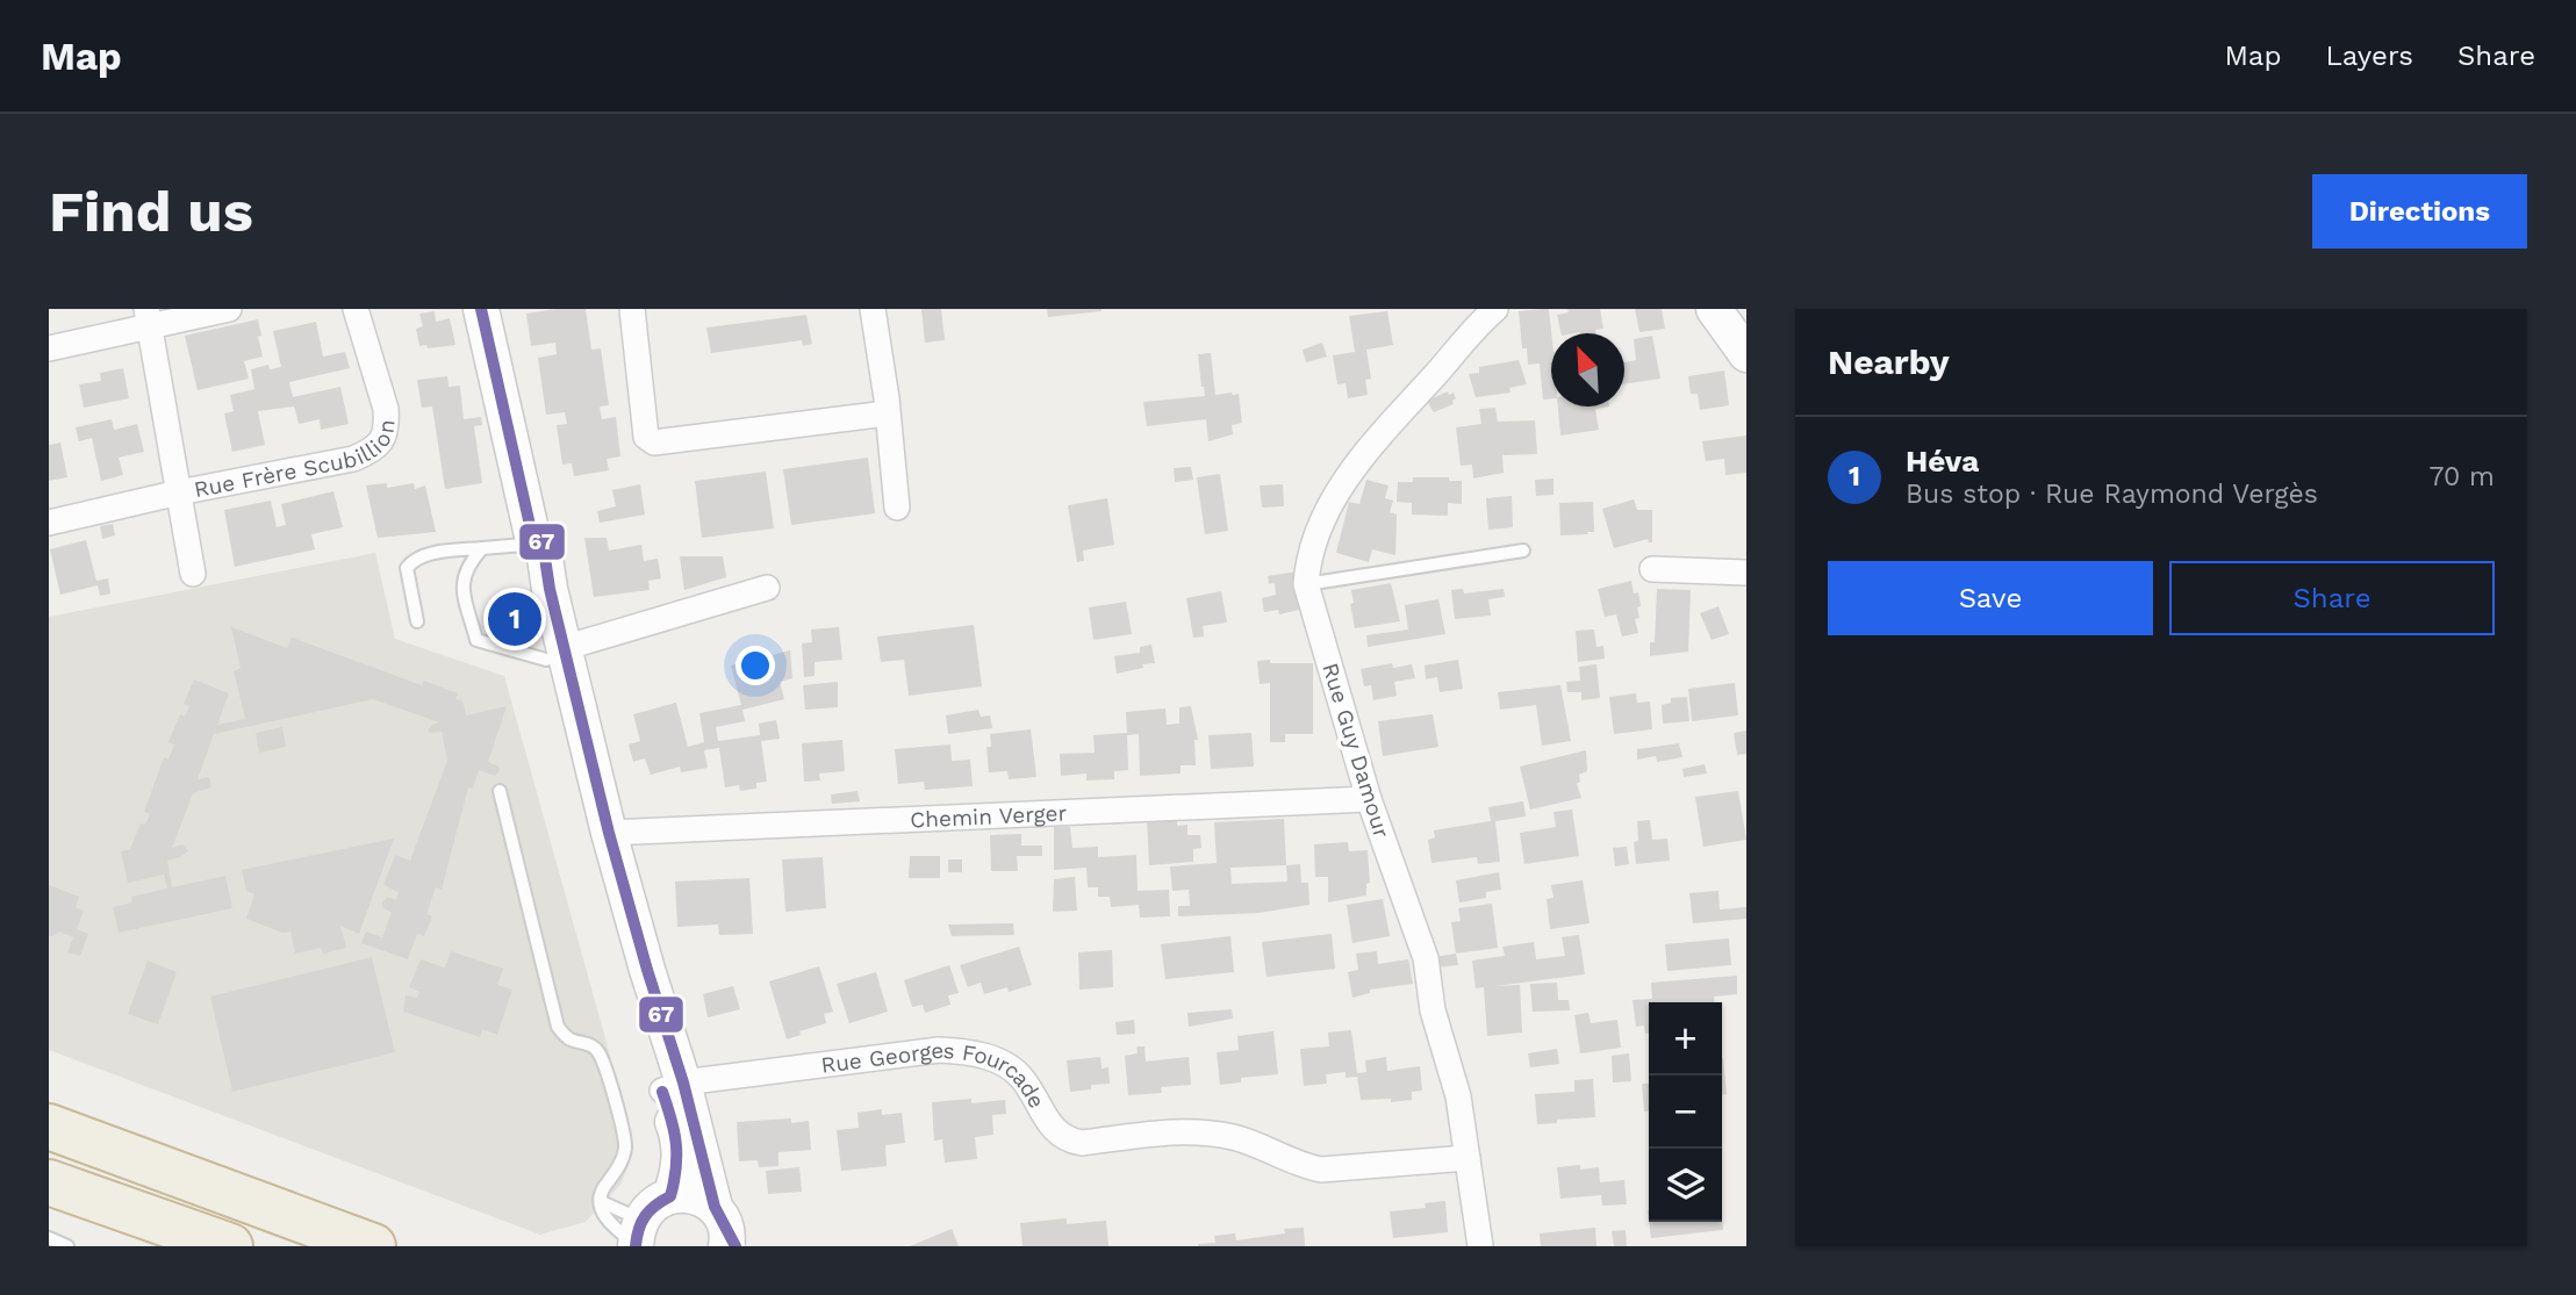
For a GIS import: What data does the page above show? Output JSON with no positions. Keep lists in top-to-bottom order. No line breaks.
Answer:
{"streets":{"street":["Rue Frère Scubillion","Rue Guy Damour","Chemin Verger","Rue Georges Fourcade"]},"crossings":[["Rue Guy Damour","Chemin Verger"],["Rue Guy Damour","Rue Georges Fourcade"]],"lines":["transit line 67"],"north":"top left","page":{"header":"Map","nav":["Map","Layers","Share"],"buttons":["Directions",["Save","Share"]],"title":"Find us","heading":"Nearby","list":[{"mark":"1","name":"Héva","note":"Bus stop · Rue Raymond Vergès","value":"70 m"}],"pins":"1","map_buttons":["+","−"]}}
